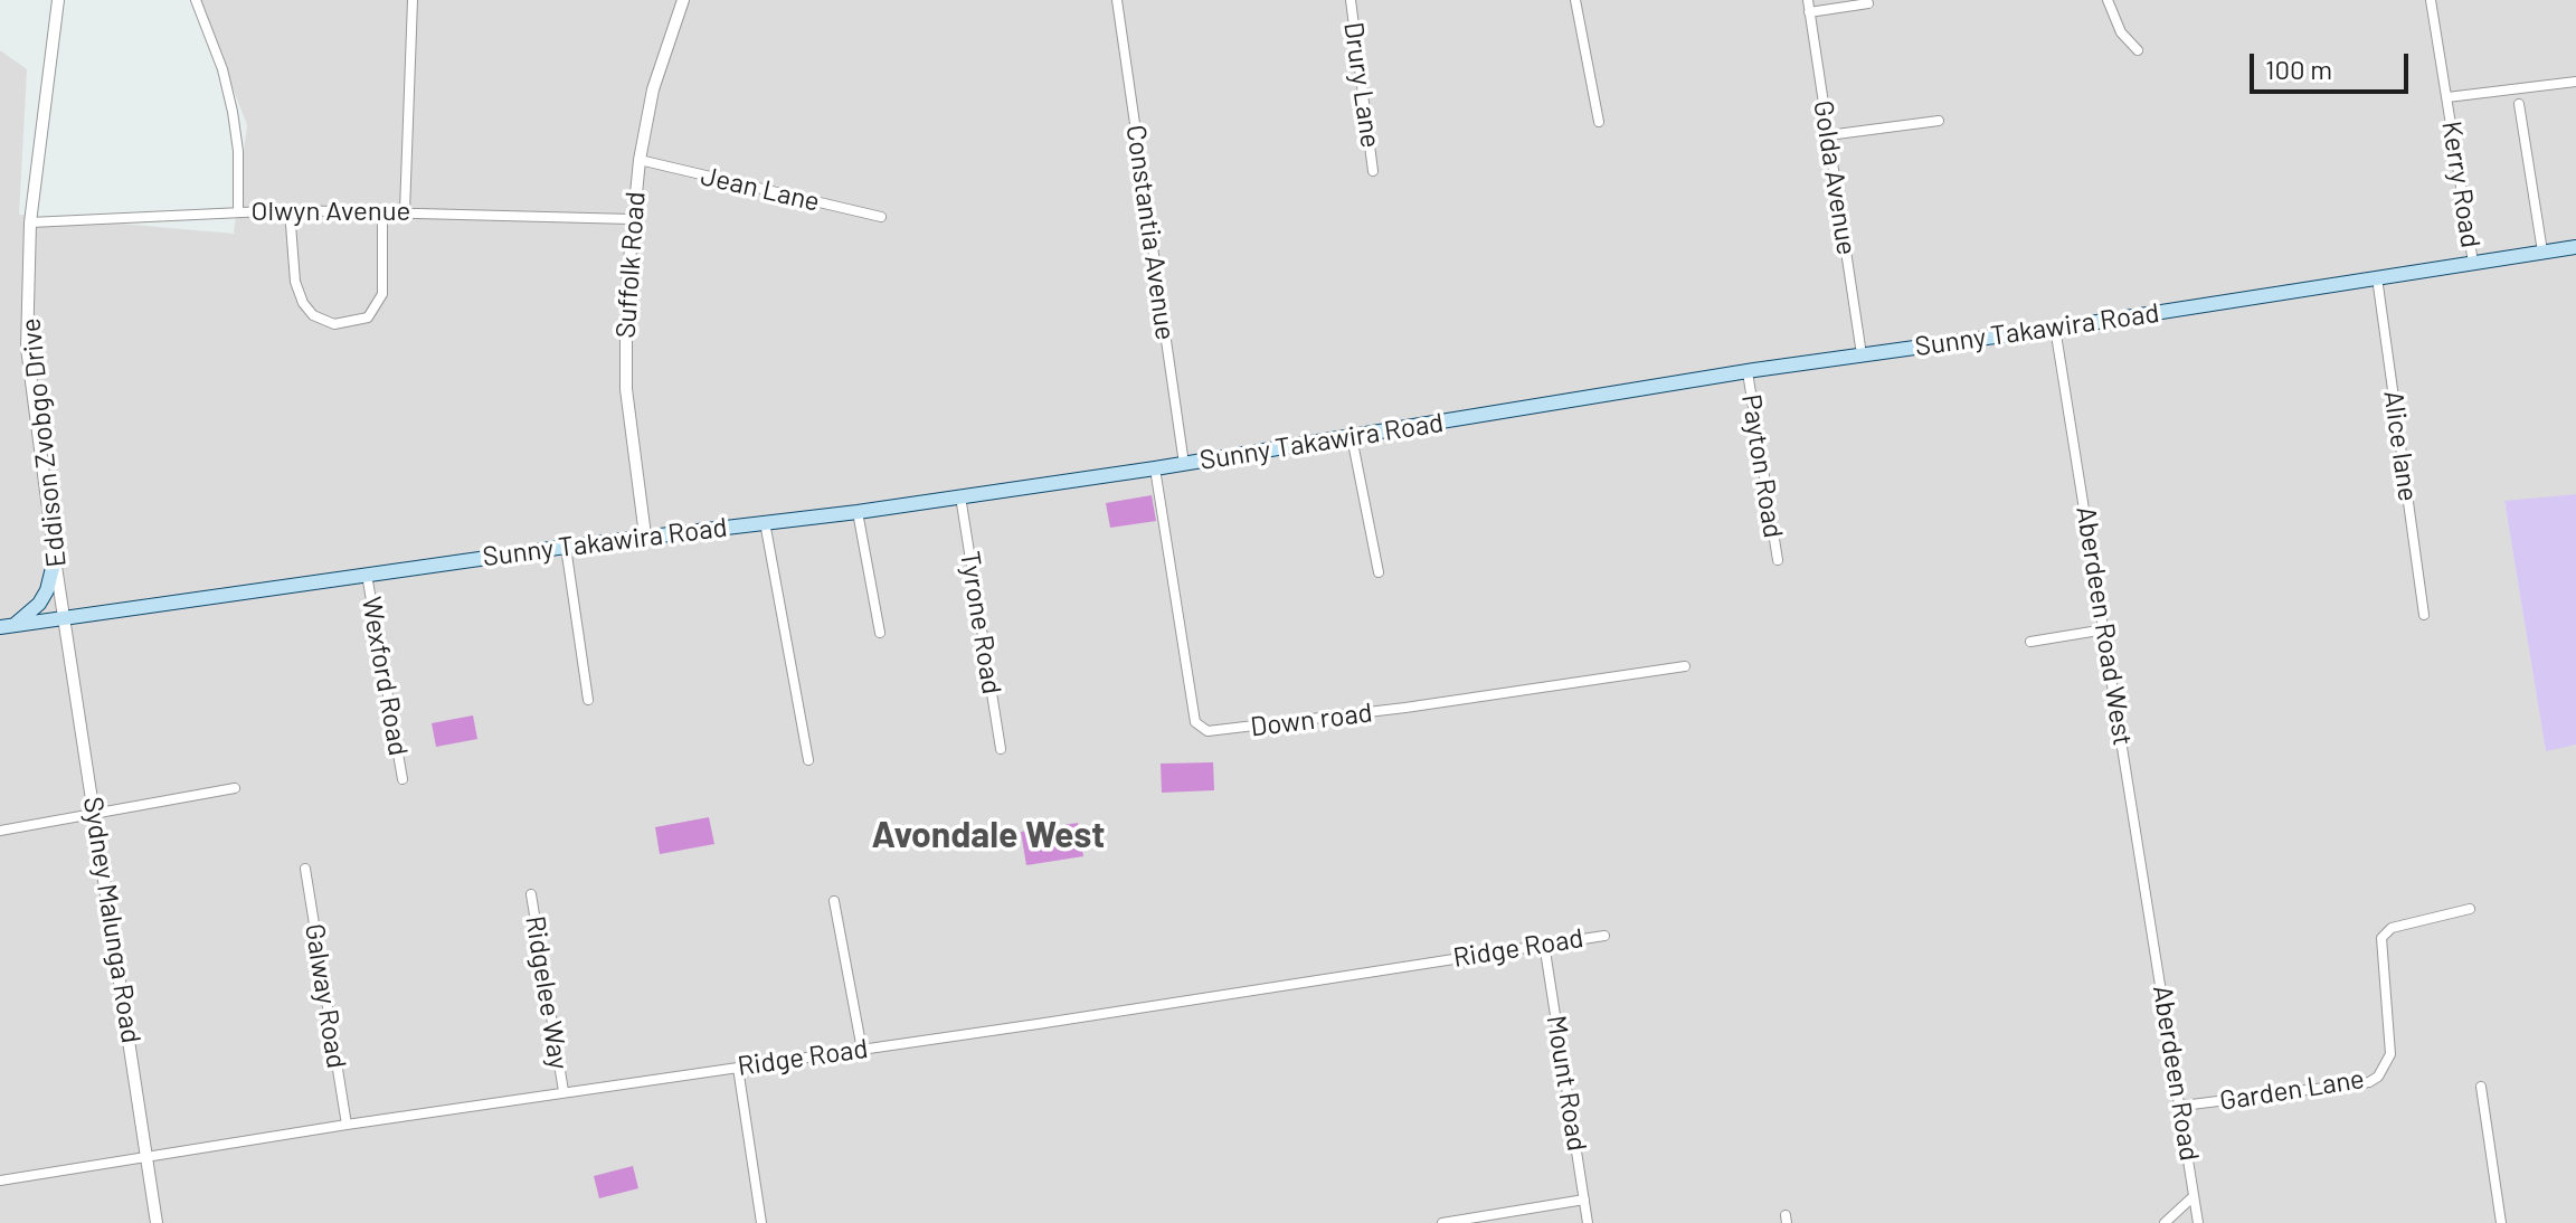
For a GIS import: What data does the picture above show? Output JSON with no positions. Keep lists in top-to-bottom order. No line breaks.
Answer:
{"streets":{"main road":["Sunny Takawira Road"],"street":["Drury Lane","Golda Avenue","Kerry Road","Jean Lane","Olwyn Avenue","Constantia Avenue","Suffolk Road","Eddison Zvobgo Drive","Alice lane","Payton Road","Tyrone Road","Aberdeen Road West","Wexford Road","Down road","Sydney Malunga Road","Ridge Road","Ridgelee Way","Galway Road","Aberdeen Road","Mount Road","Garden Lane"]},"crossings":[["Golda Avenue","Sunny Takawira Road"],["Kerry Road","Sunny Takawira Road"],["Jean Lane","Suffolk Road"],["Olwyn Avenue","Suffolk Road"],["Olwyn Avenue","Eddison Zvobgo Drive"],["Constantia Avenue","Sunny Takawira Road"],["Suffolk Road","Sunny Takawira Road"],["Sunny Takawira Road","Eddison Zvobgo Drive"],["Sunny Takawira Road","Alice lane"],["Sunny Takawira Road","Payton Road"],["Sunny Takawira Road","Tyrone Road"],["Sunny Takawira Road","Aberdeen Road West"],["Sunny Takawira Road","Wexford Road"],["Sunny Takawira Road","Down road"],["Sunny Takawira Road","Sydney Malunga Road"],["Eddison Zvobgo Drive","Sydney Malunga Road"],["Aberdeen Road West","Aberdeen Road"],["Sydney Malunga Road","Ridge Road"],["Ridge Road","Ridgelee Way"],["Ridge Road","Galway Road"],["Ridge Road","Mount Road"],["Aberdeen Road","Garden Lane"]],"districts":["Avondale West"],"scale_bar":"100 m"}
